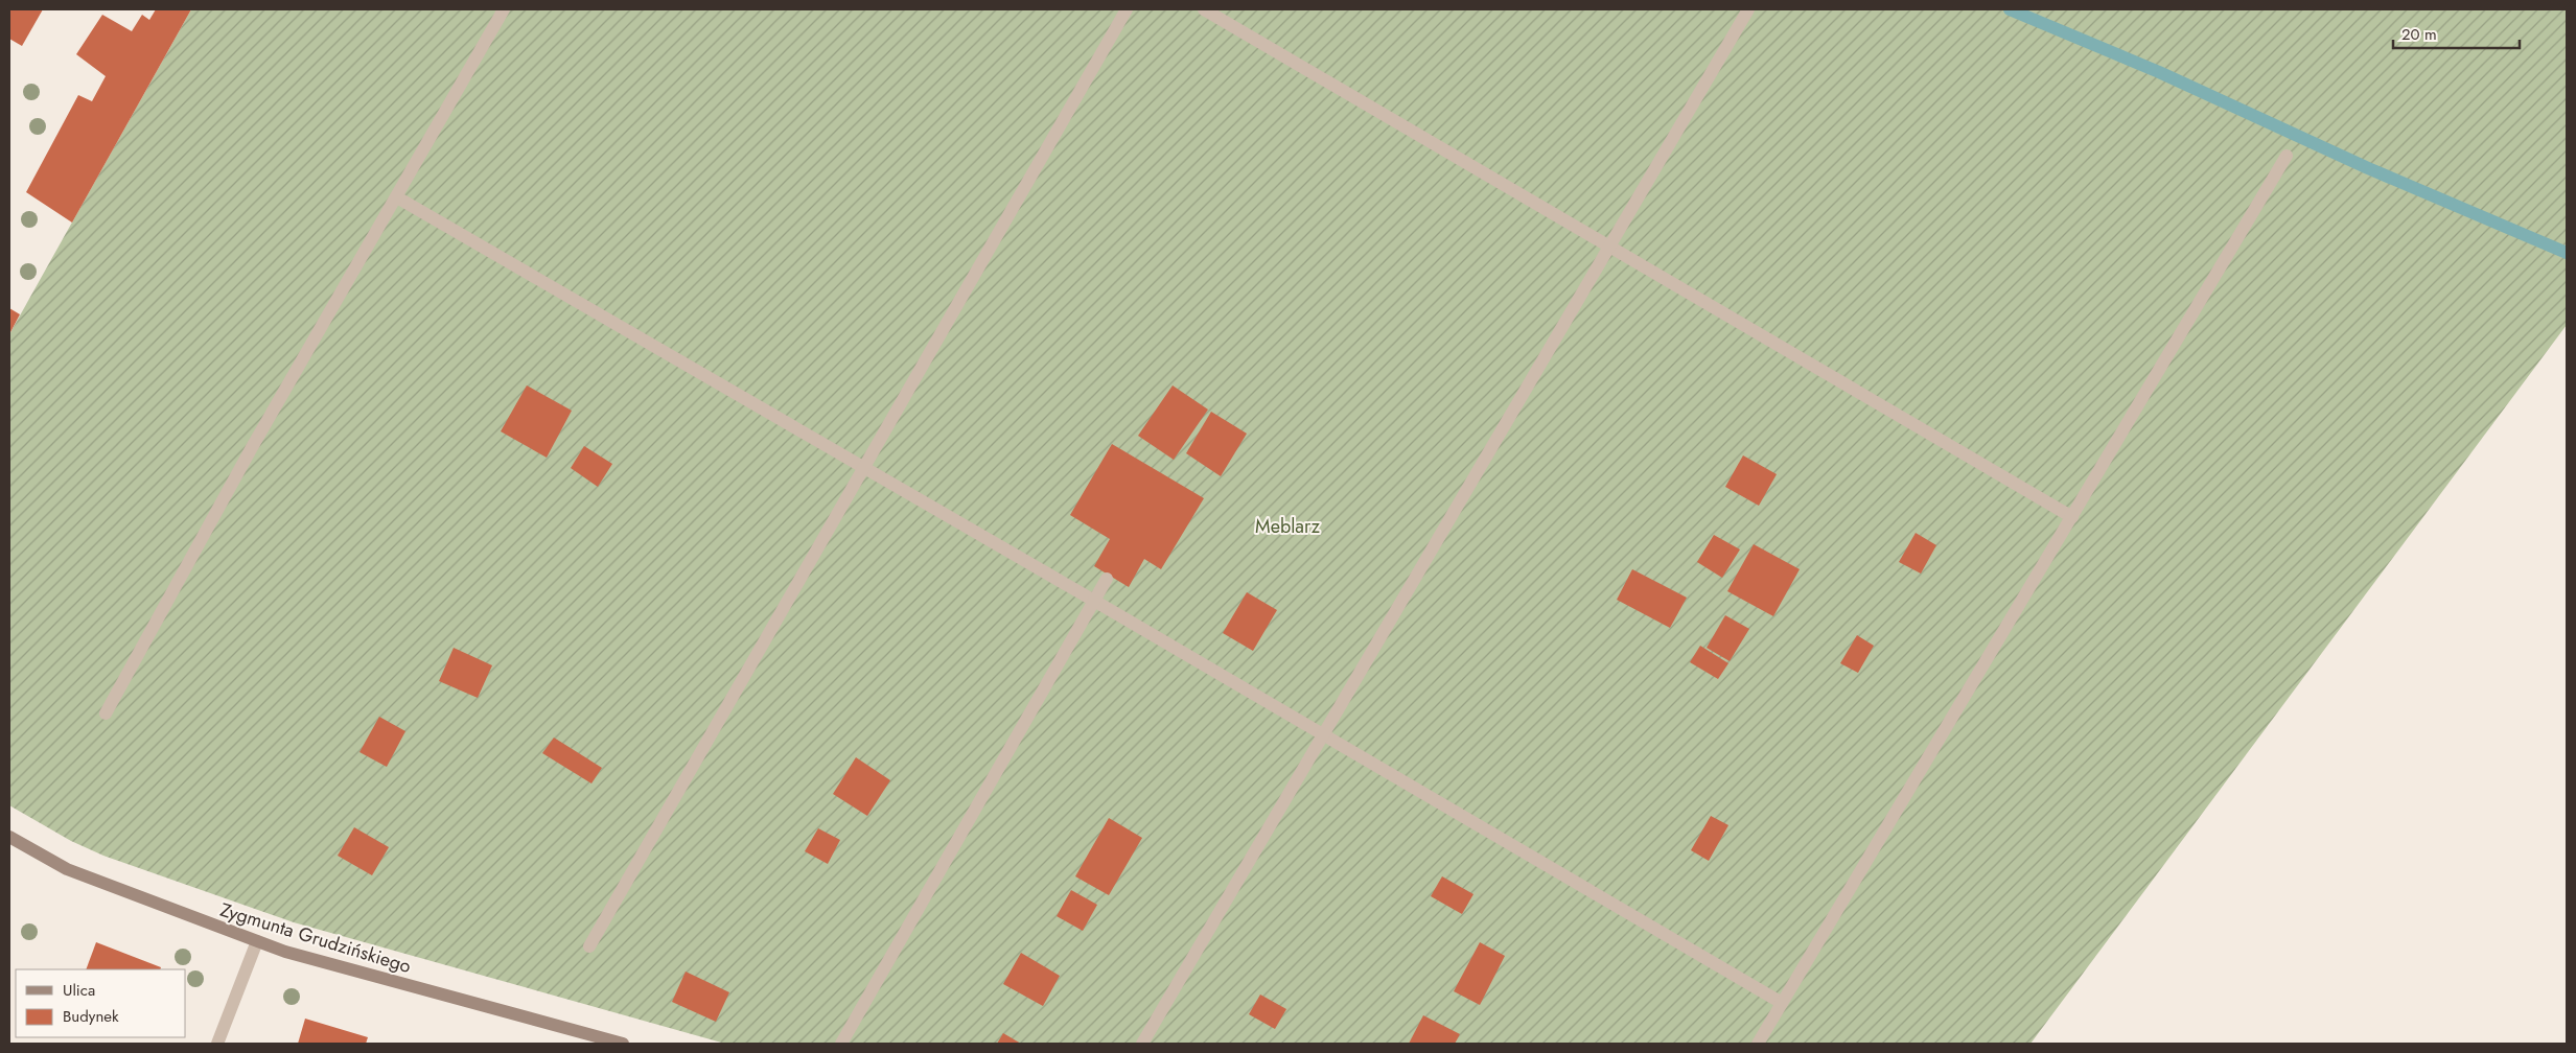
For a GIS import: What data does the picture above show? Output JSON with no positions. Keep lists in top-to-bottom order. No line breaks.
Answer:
{"streets":{"street":["Zygmunta Grudzińskiego"]},"parks":["Meblarz"],"legend":["Ulica","Budynek"],"scale_bar":"20 m"}
